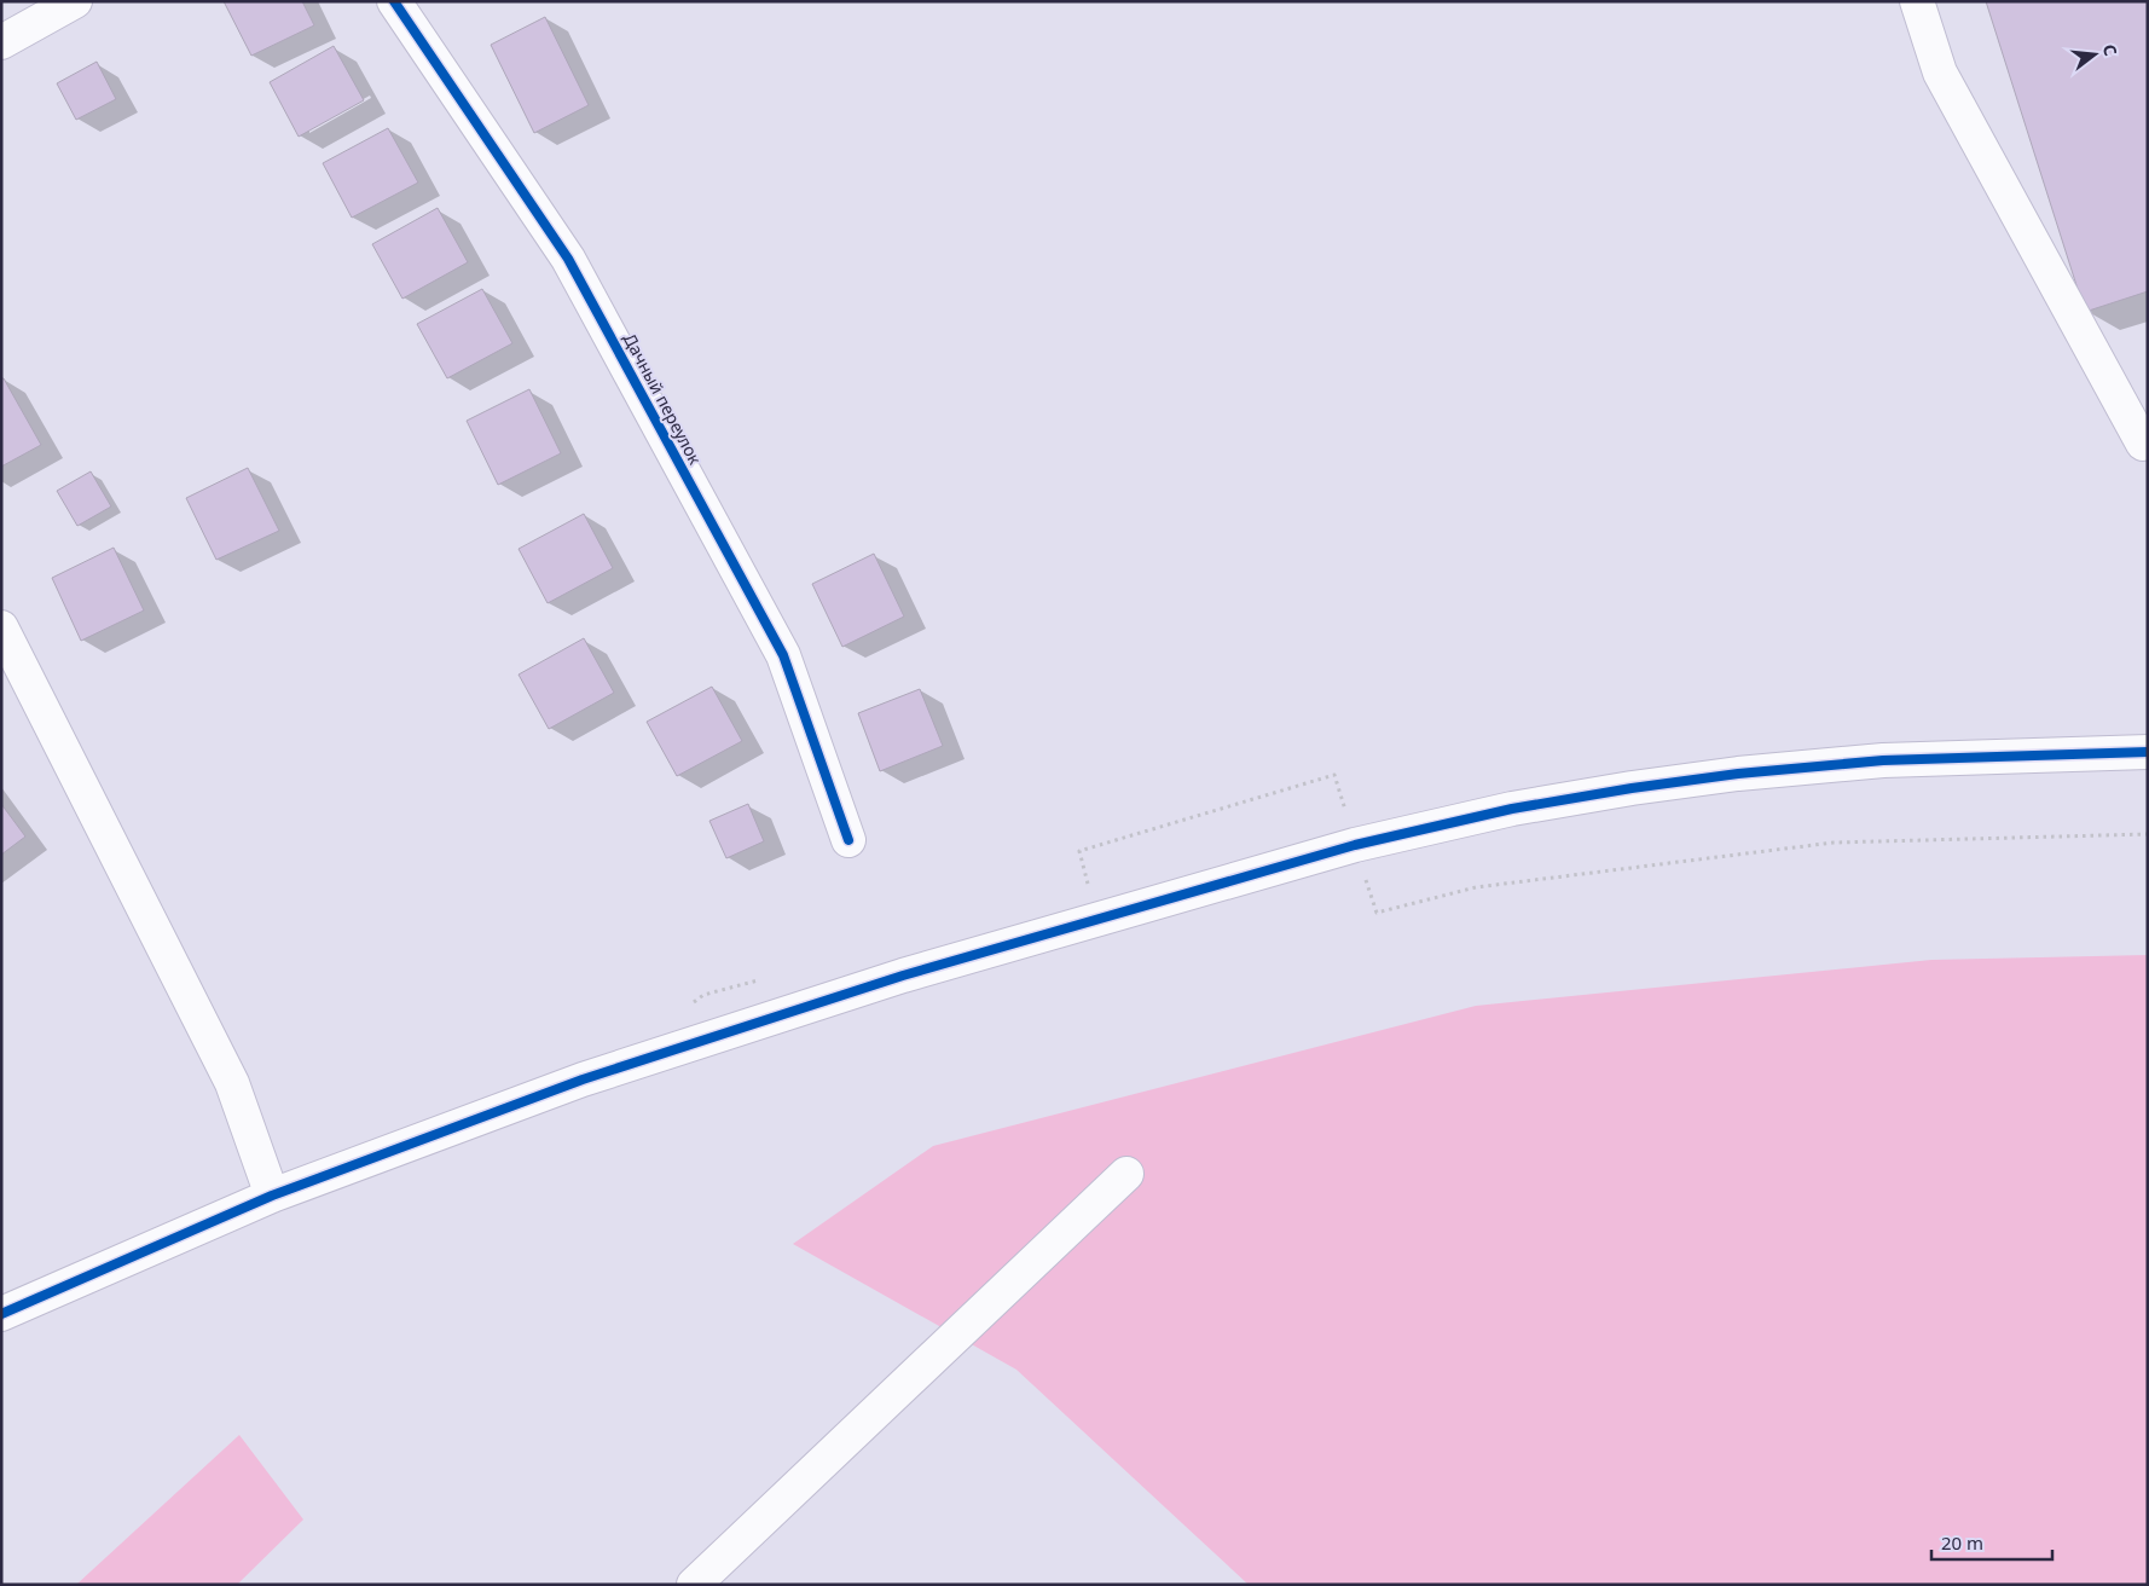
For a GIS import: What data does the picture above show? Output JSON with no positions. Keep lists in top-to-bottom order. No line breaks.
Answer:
{"streets":{"street":["Дачный переулок"]},"scale_bar":"20 m","north":"right"}
